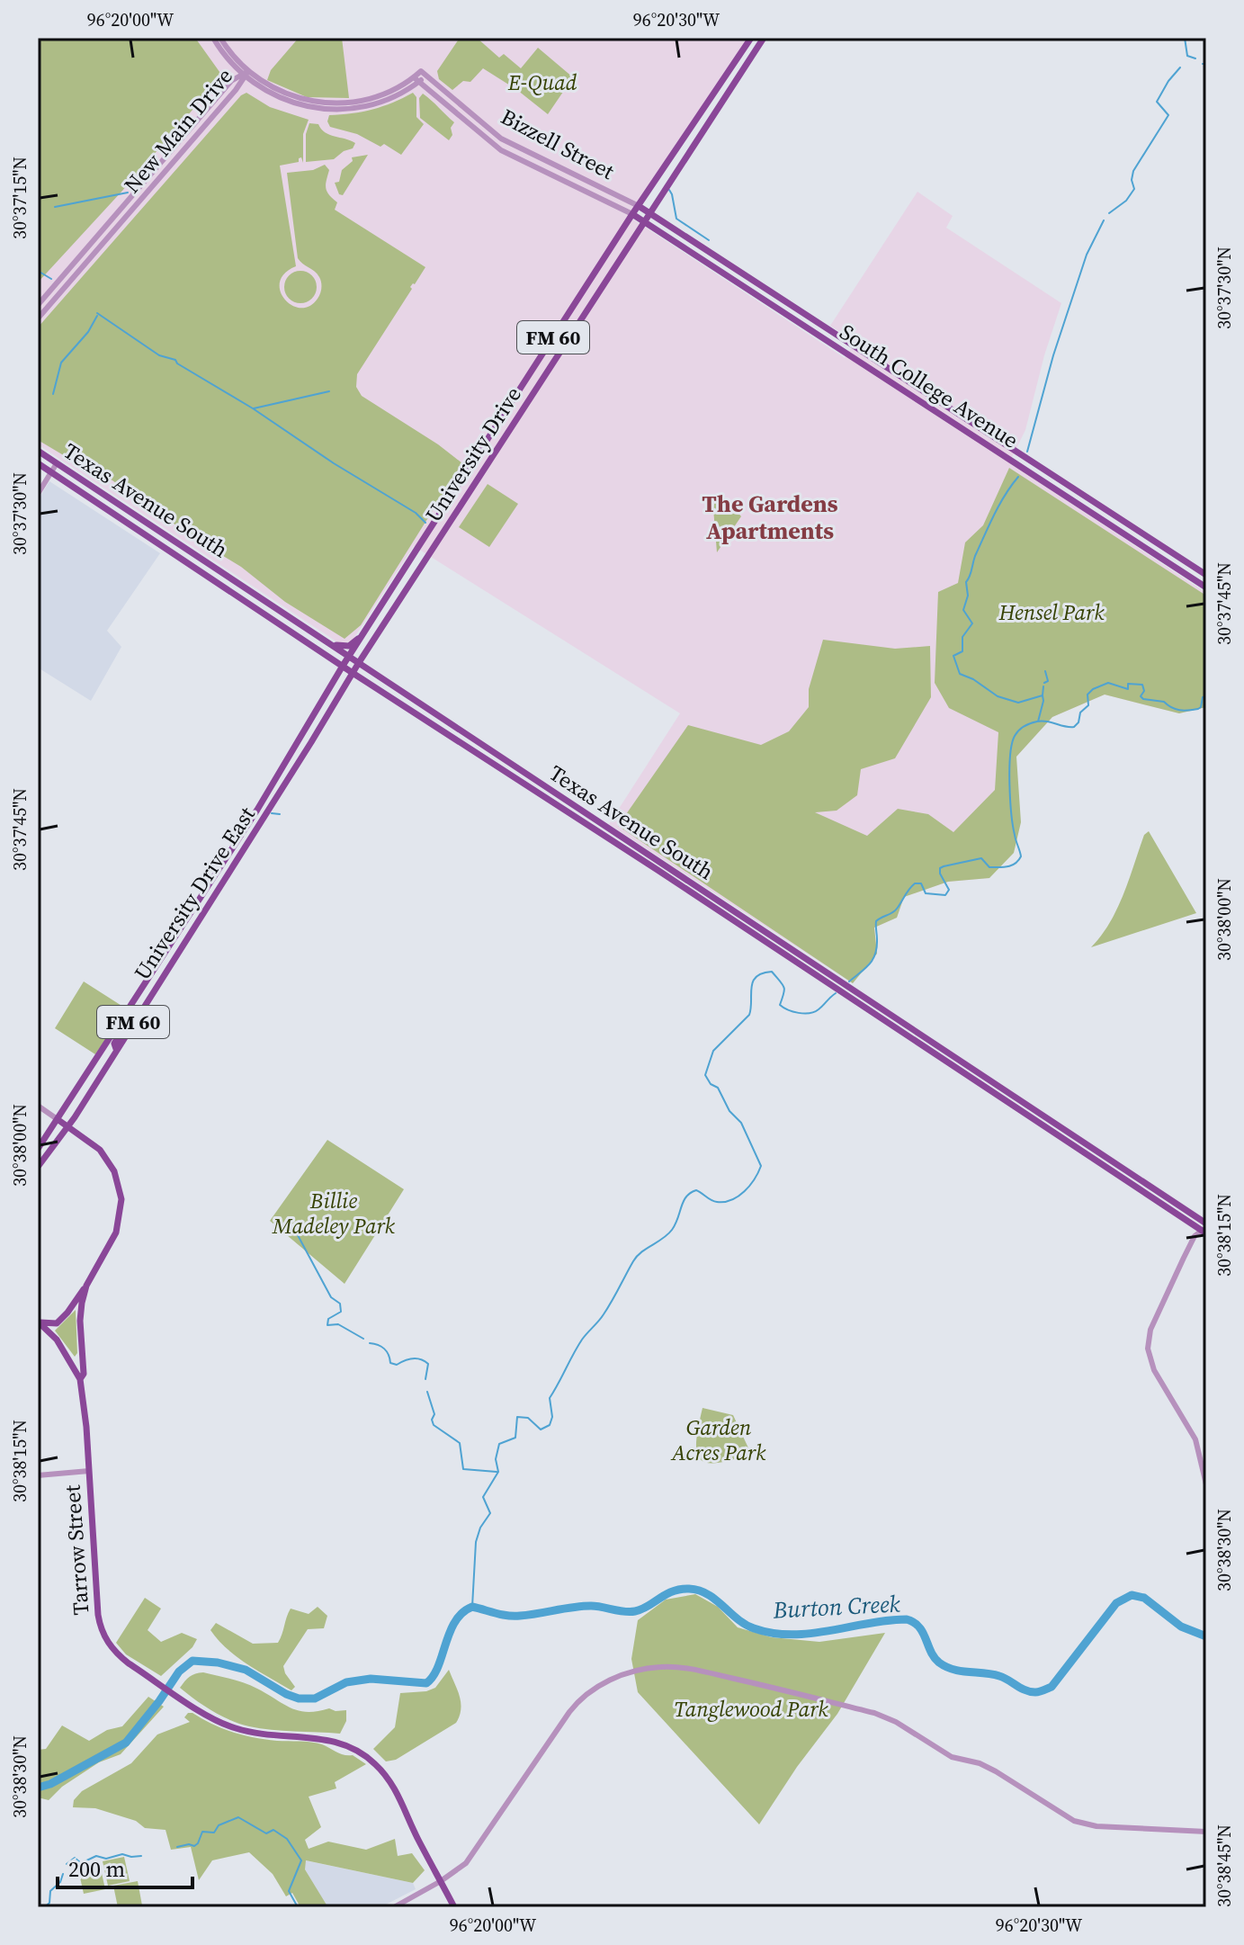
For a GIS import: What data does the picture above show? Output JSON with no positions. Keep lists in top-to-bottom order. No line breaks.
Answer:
{"streets":{"main road":["Bizzell Street","FM 60","South College Avenue","University Drive","Texas Avenue South","University Drive East","Tarrow Street"],"street":["New Main Drive"]},"crossings":[["Bizzell Street","South College Avenue"],["Bizzell Street","University Drive"],["South College Avenue","University Drive"],["University Drive","Texas Avenue South"],["University Drive","University Drive East"],["Texas Avenue South","University Drive East"],["University Drive East","Tarrow Street"]],"districts":["The Gardens Apartments"],"water":["Burton Creek"],"parks":["E-Quad","Hensel Park","Billie Madeley Park","Garden Acres Park","Tanglewood Park"],"scale_bar":"200 m","coordinates":["96°20'00\"W","96°20'30\"W","30°37'15\"N","30°37'30\"N","30°37'45\"N","30°38'00\"N","30°38'15\"N","30°38'30\"N","30°38'45\"N"]}
